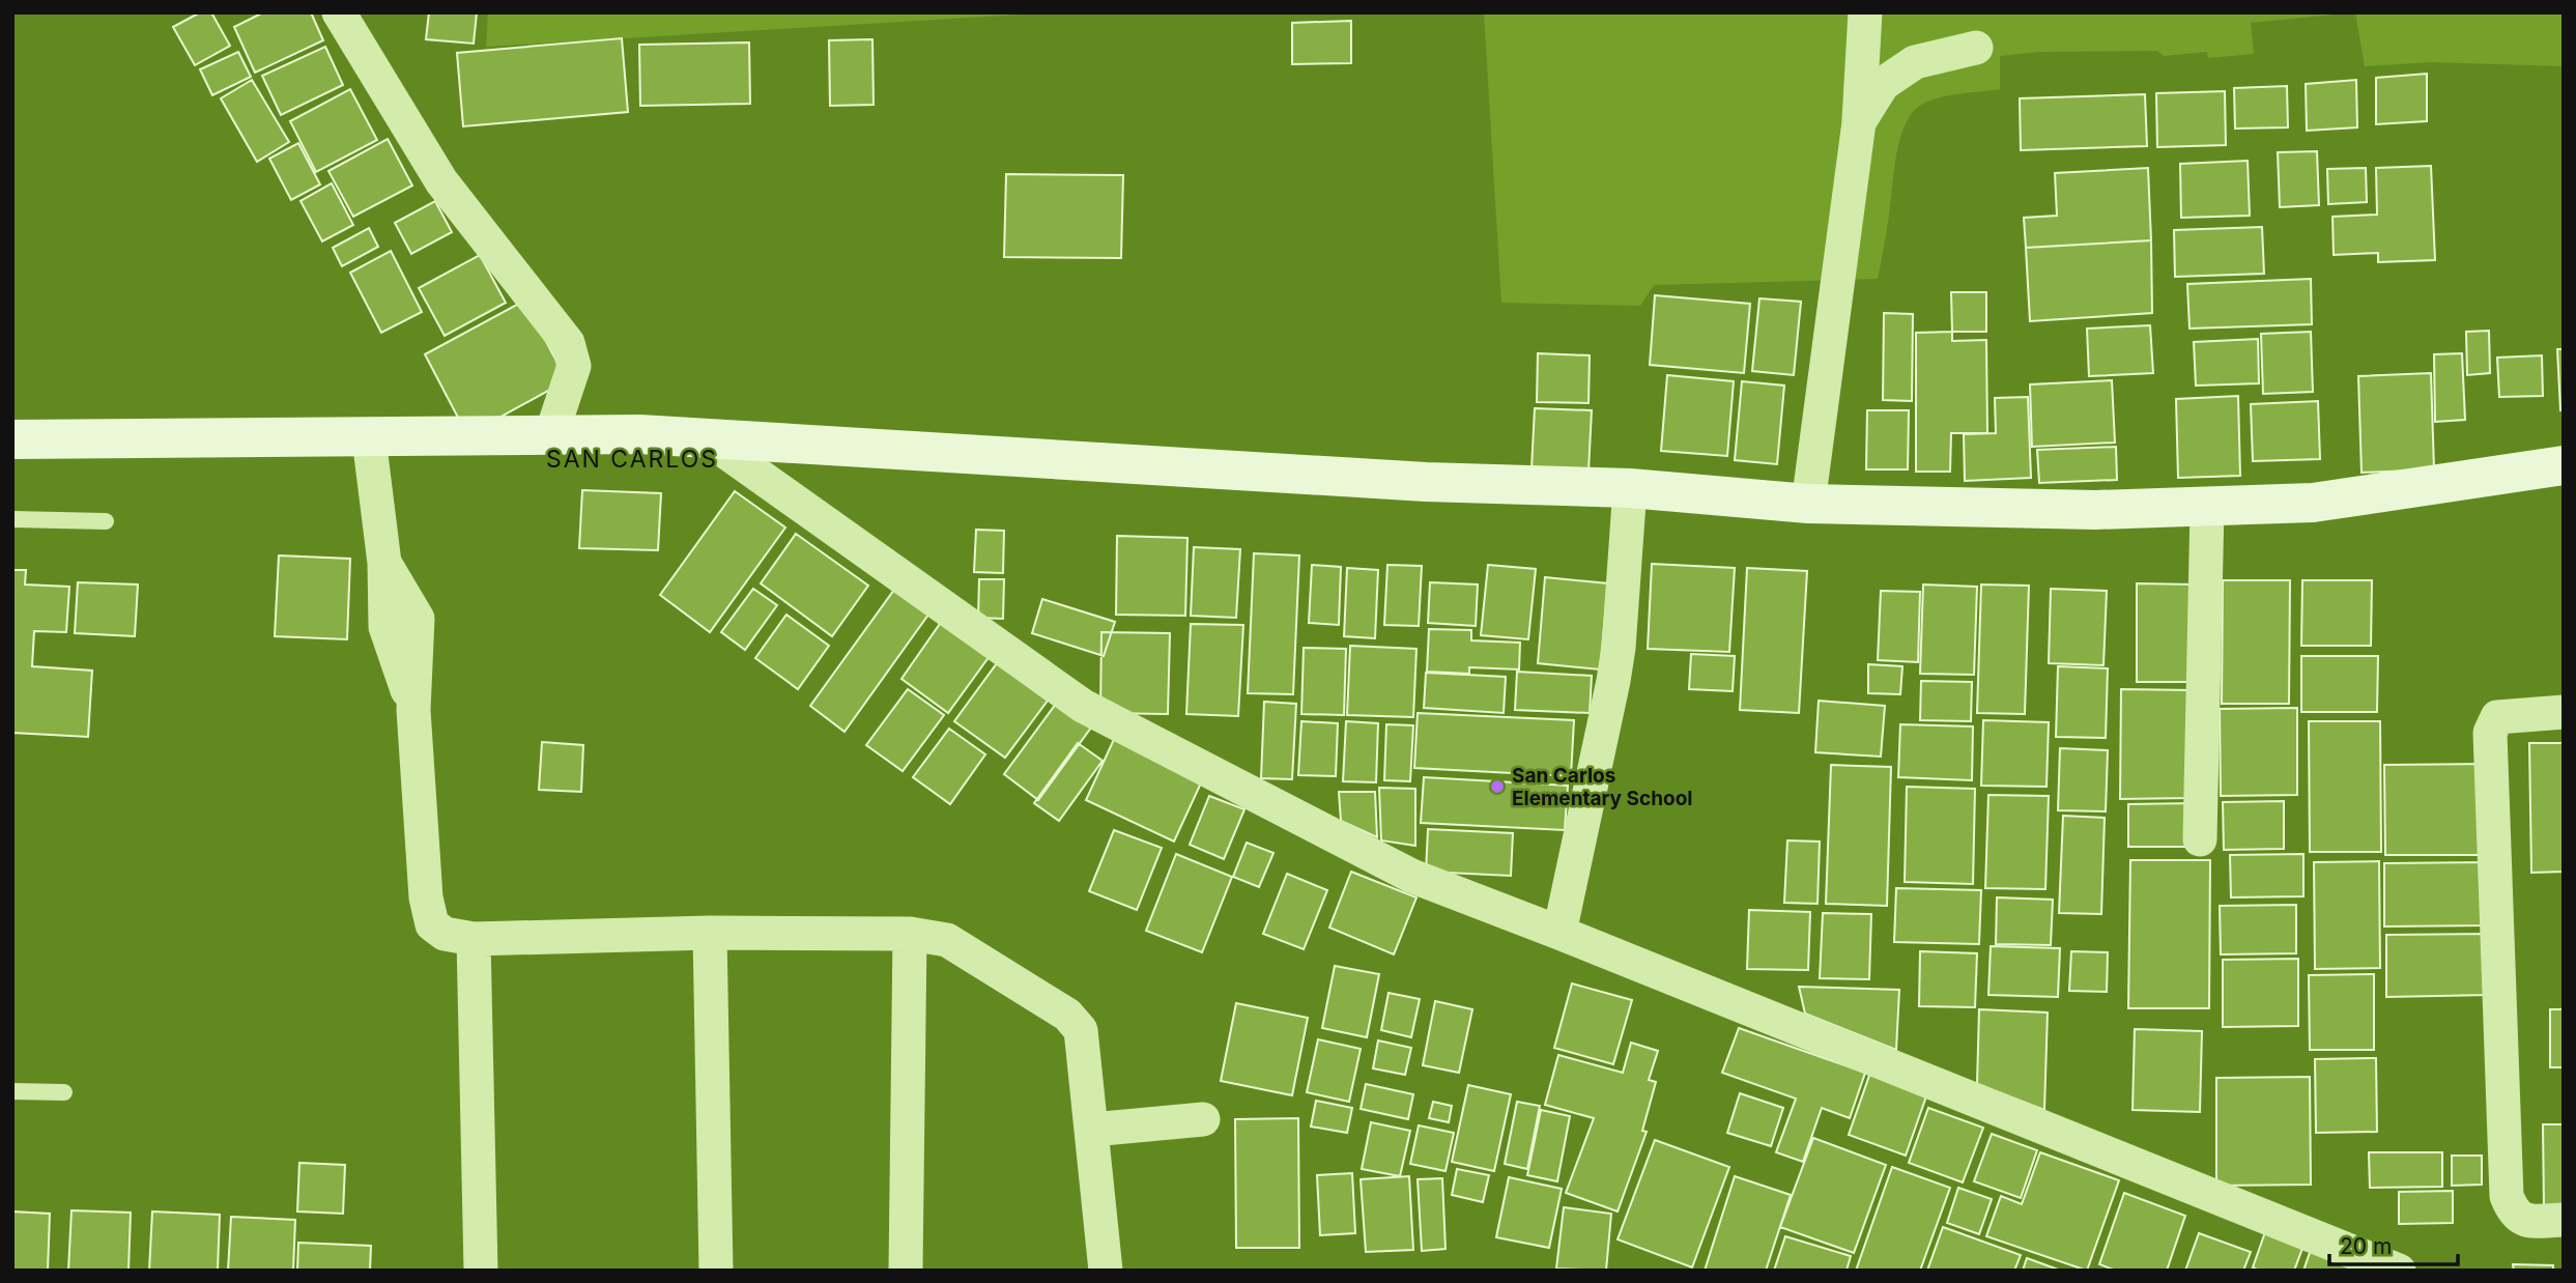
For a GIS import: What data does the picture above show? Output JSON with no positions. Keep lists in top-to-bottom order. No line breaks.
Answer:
{"districts":["SAN CARLOS"],"places":["San Carlos Elementary School"],"scale_bar":"20 m"}
